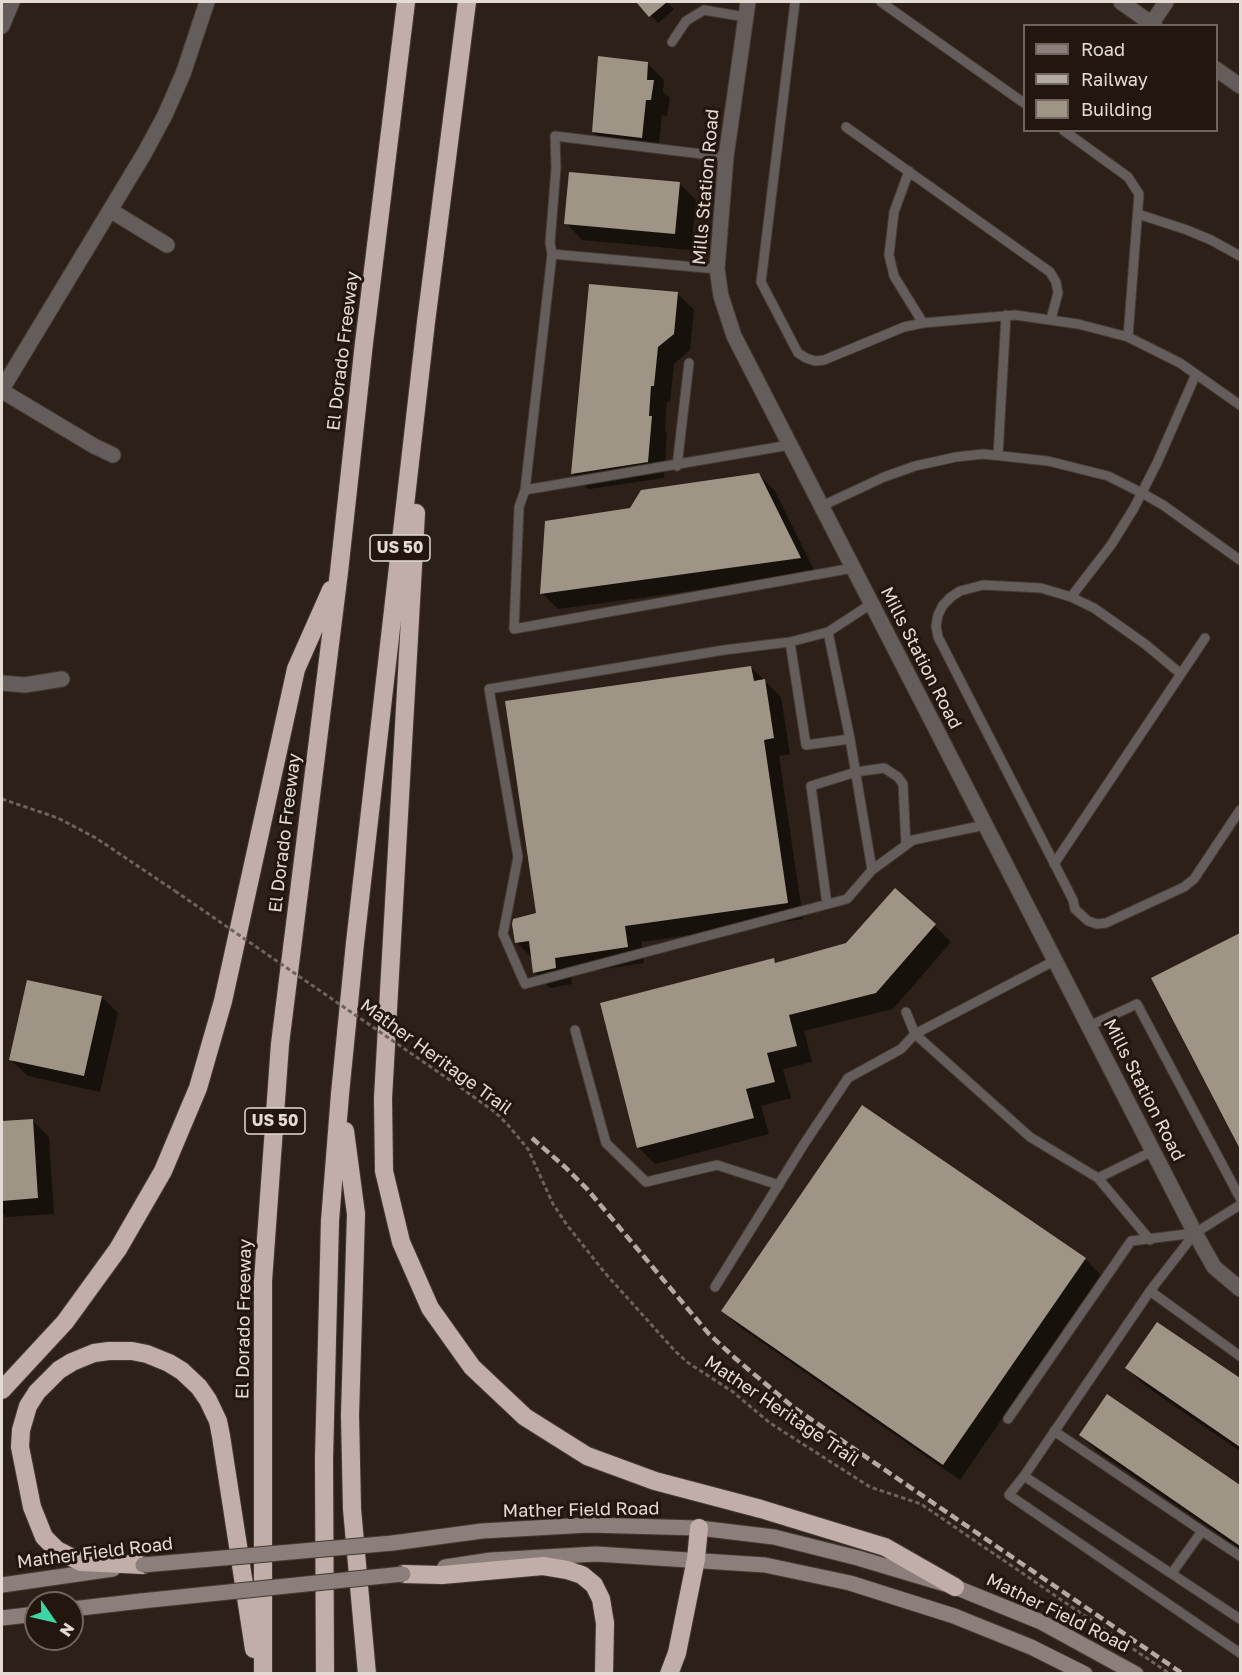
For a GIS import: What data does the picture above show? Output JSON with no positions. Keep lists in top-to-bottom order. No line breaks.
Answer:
{"streets":{"highway":["El Dorado Freeway","US 50"],"main road":["Mather Field Road"],"street":["Mills Station Road"],"path":["Mather Heritage Trail"]},"legend":["Road","Railway","Building"],"north":"bottom right"}
